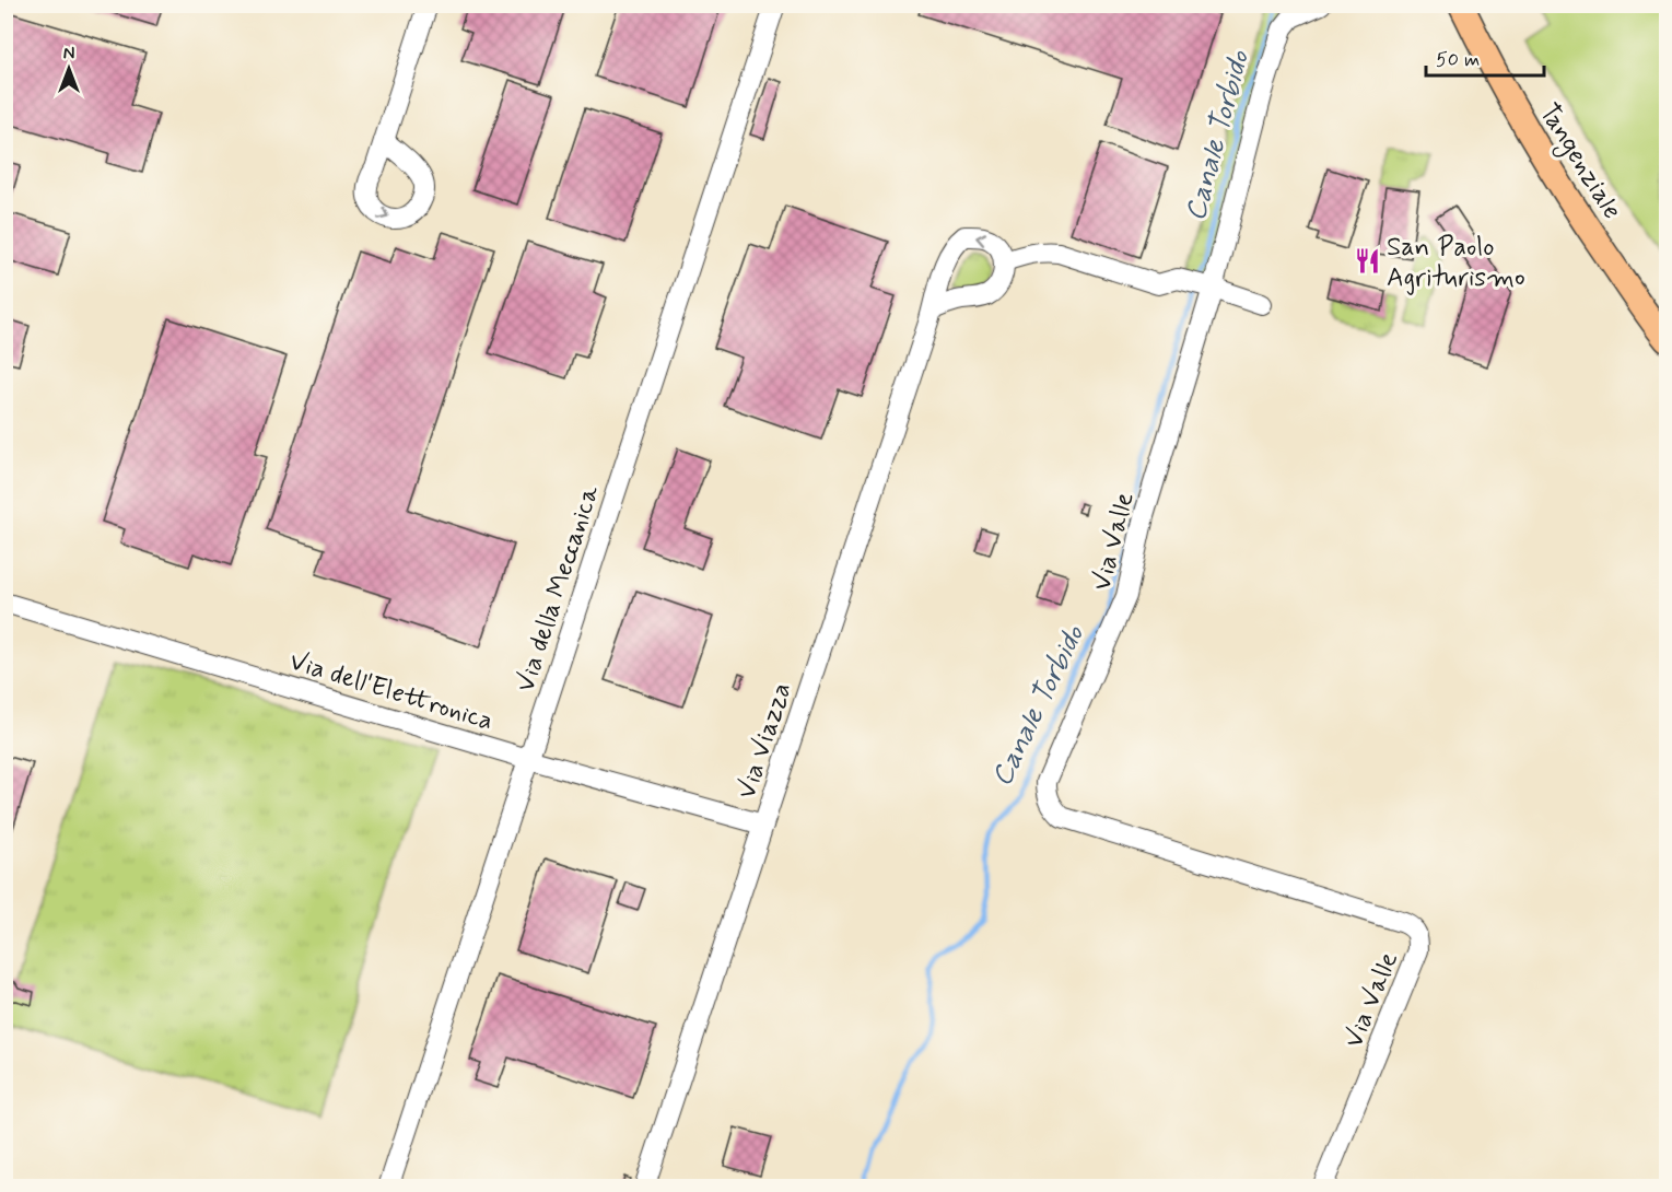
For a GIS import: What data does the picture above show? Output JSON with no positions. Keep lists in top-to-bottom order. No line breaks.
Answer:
{"streets":{"main road":["Tangenziale"],"street":["Via Valle","Via della Meccanica","Via dell'Elettronica","Via Viazza"]},"crossings":[["Via della Meccanica","Via dell'Elettronica"],["Via dell'Elettronica","Via Viazza"]],"water":["Canale Torbido"],"places":{"restaurant":["San Paolo Agriturismo"]},"scale_bar":"50 m","north":"top"}
